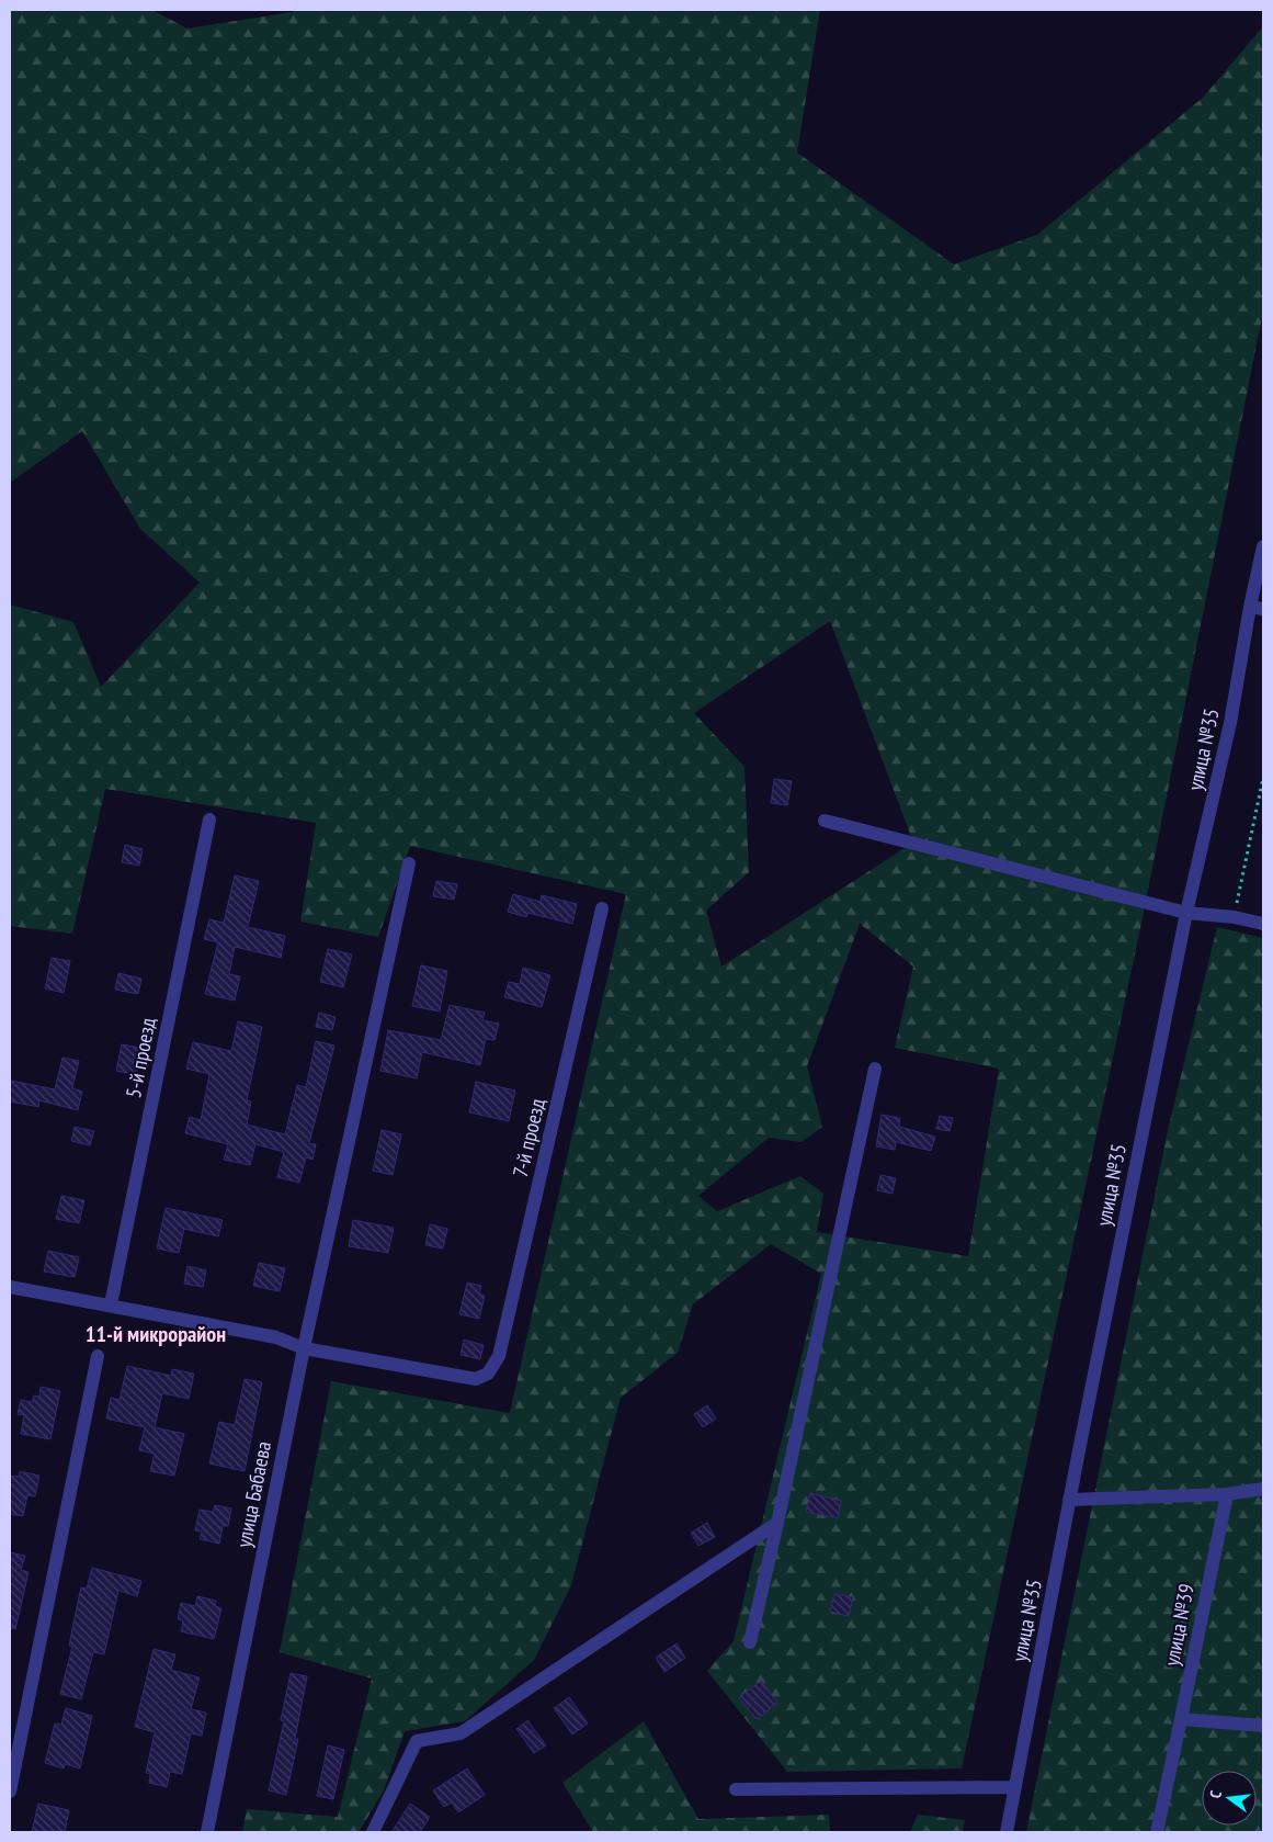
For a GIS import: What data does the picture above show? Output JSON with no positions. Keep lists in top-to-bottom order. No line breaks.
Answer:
{"streets":{"street":["улица №35","5-й проезд","7-й проезд","улица Бабаева","улица №39"]},"crossings":[["7-й проезд","улица Бабаева"]],"districts":["11-й микрорайон"],"north":"left"}
